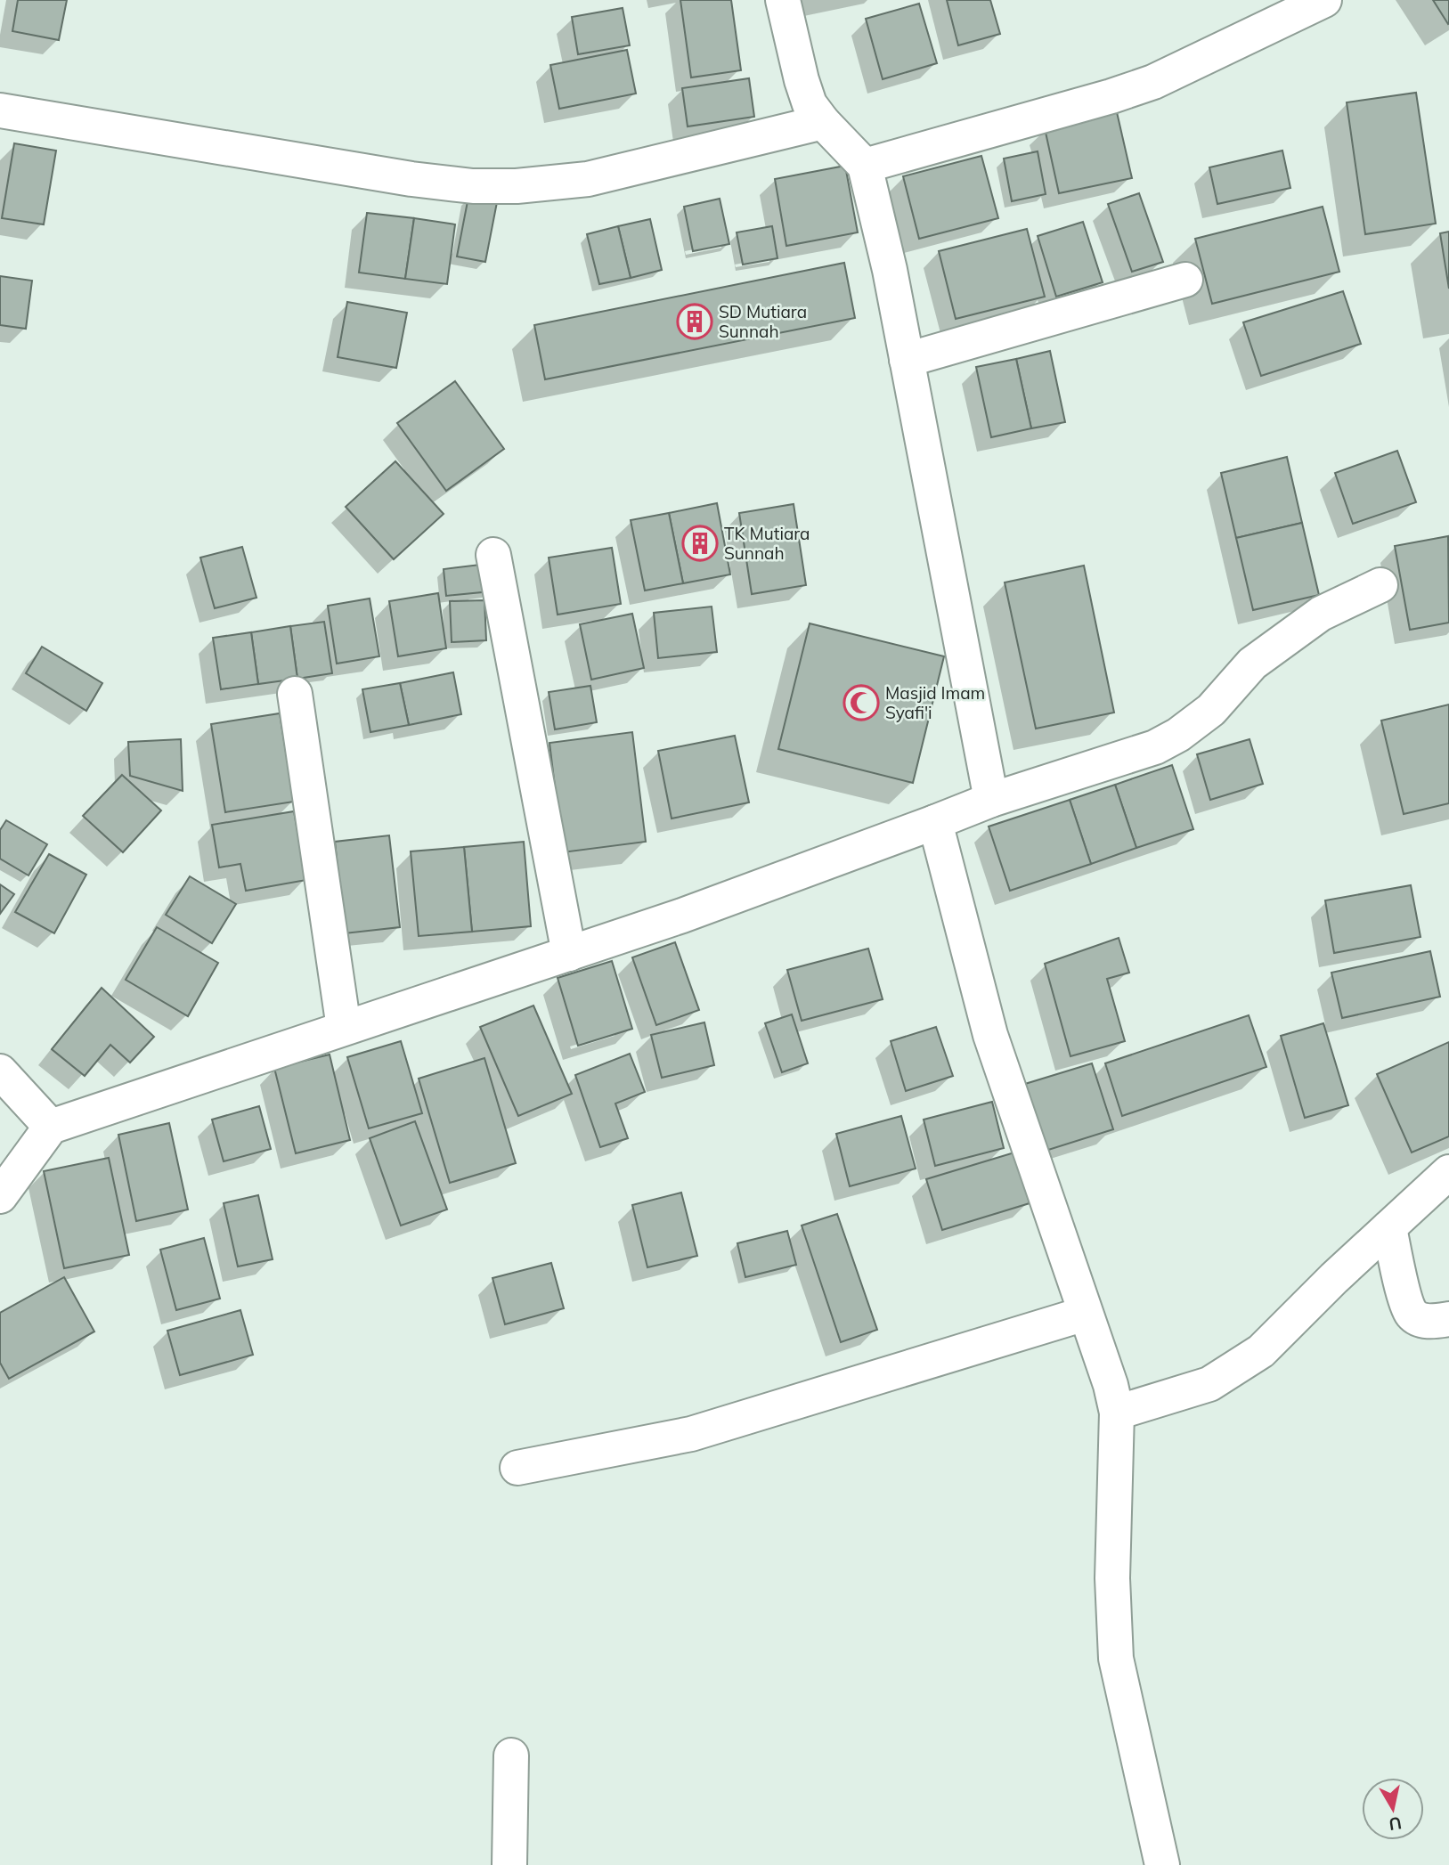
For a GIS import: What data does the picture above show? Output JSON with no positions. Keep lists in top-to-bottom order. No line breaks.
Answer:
{"places":{"building":["SD Mutiara Sunnah","TK Mutiara Sunnah"],"mosque":["Masjid Imam Syafi'i"]},"north":"bottom"}
